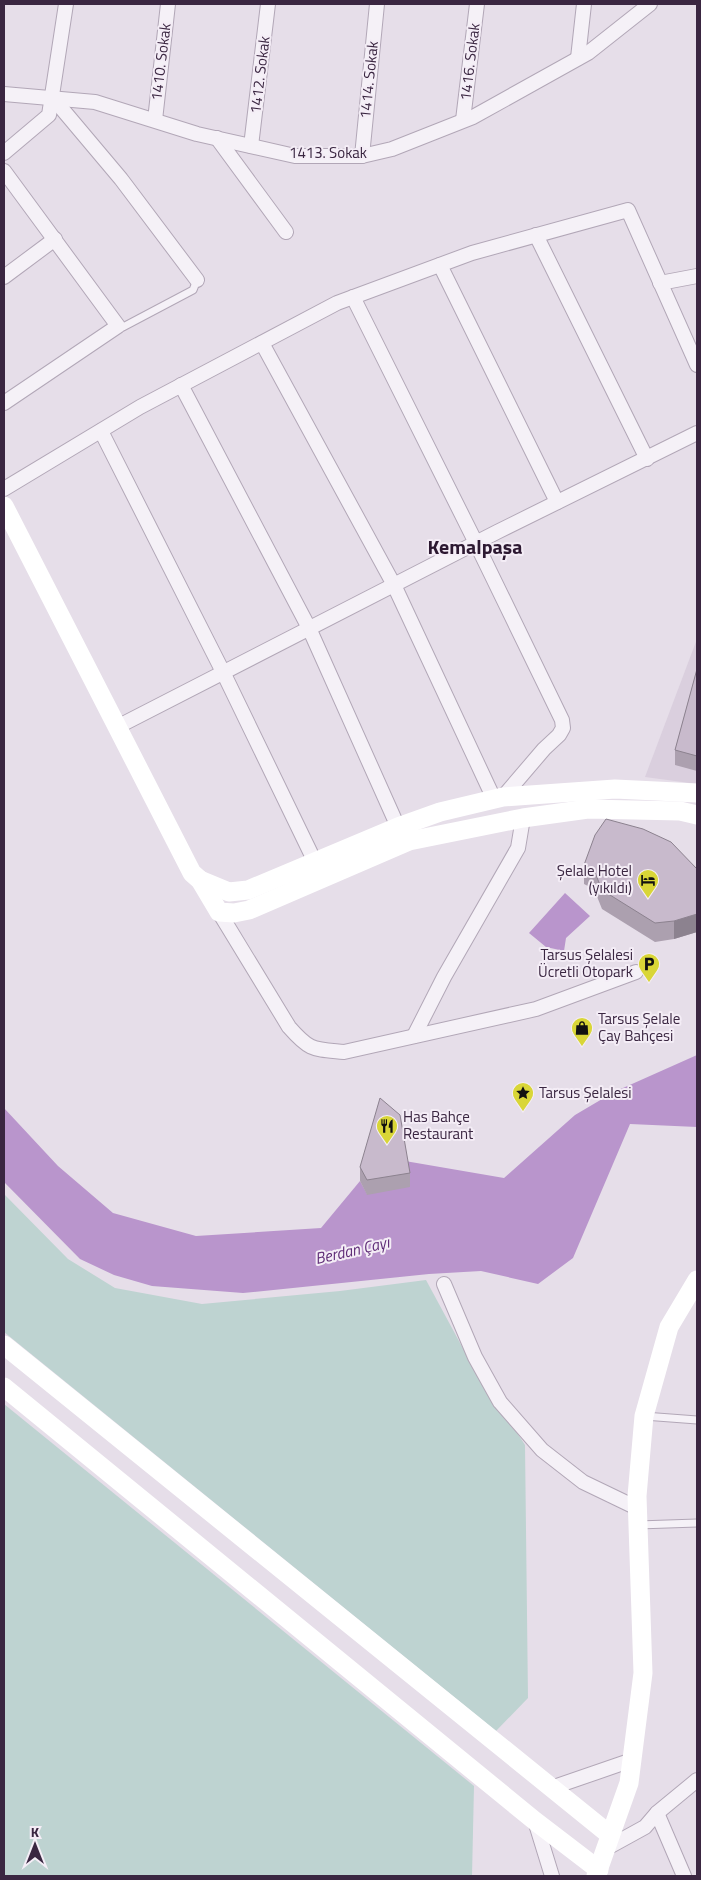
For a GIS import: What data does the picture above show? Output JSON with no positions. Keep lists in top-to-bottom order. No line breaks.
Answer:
{"streets":{"street":["1410. Sokak","1416. Sokak","1412. Sokak","1414. Sokak","1413. Sokak"]},"crossings":[["1410. Sokak","1413. Sokak"],["1416. Sokak","1413. Sokak"],["1412. Sokak","1413. Sokak"],["1414. Sokak","1413. Sokak"]],"districts":["Kemalpaşa"],"water":["Berdan Çayı"],"places":{"hotel":["Şelale Hotel (yıkıldı)"],"parking":["Tarsus Şelalesi Ücretli Otopark"],"shop":["Tarsus Şelale Çay Bahçesi"],"place":["Tarsus Şelalesi"],"restaurant":["Has Bahçe Restaurant"]},"north":"top"}
